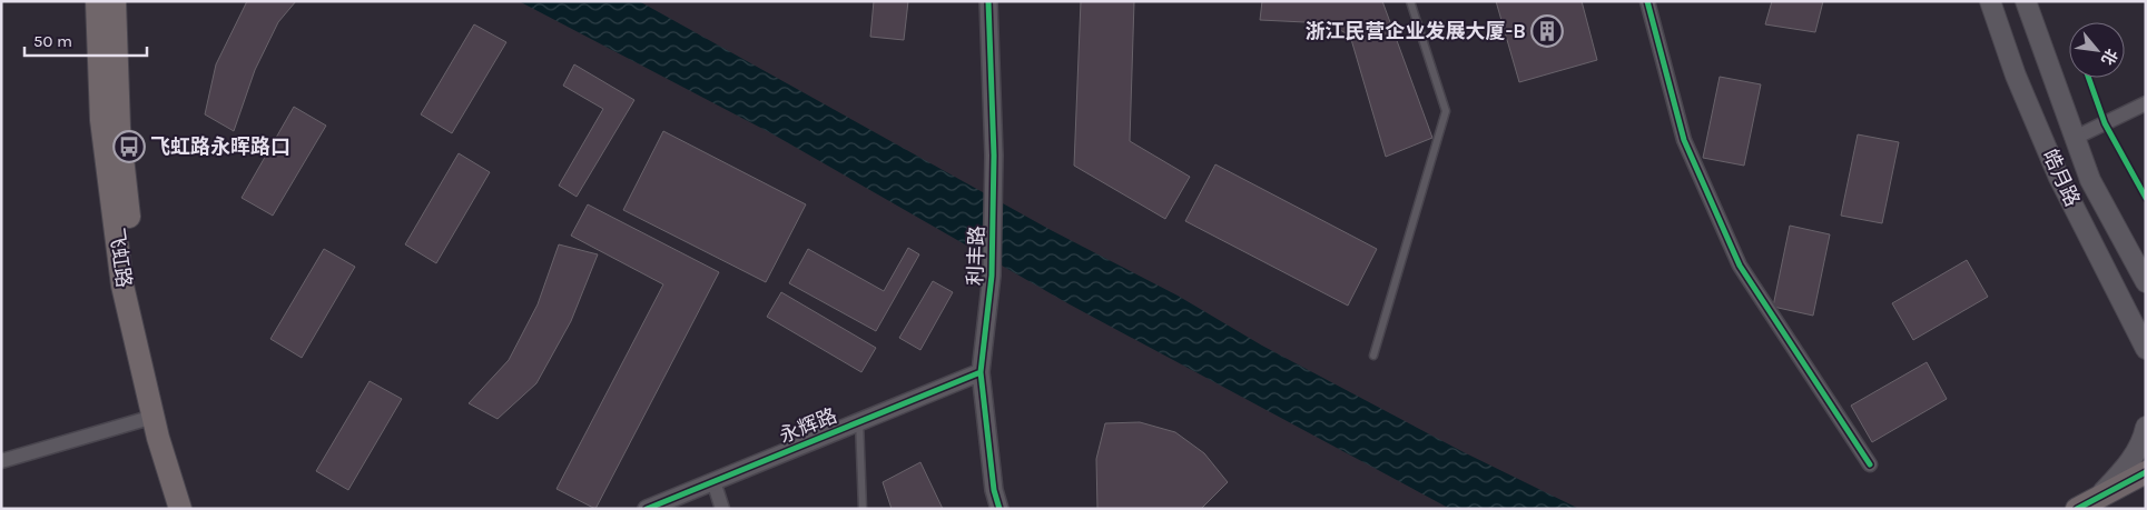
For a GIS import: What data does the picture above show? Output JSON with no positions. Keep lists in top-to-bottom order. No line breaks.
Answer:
{"streets":{"main road":["皓月路","飞虹路"],"street":["利丰路","永辉路"]},"crossings":[["利丰路","永辉路"]],"places":{"building":["浙江民营企业发展大厦-B"],"bus stop":["飞虹路永晖路口"]},"scale_bar":"50 m","north":"bottom right"}
